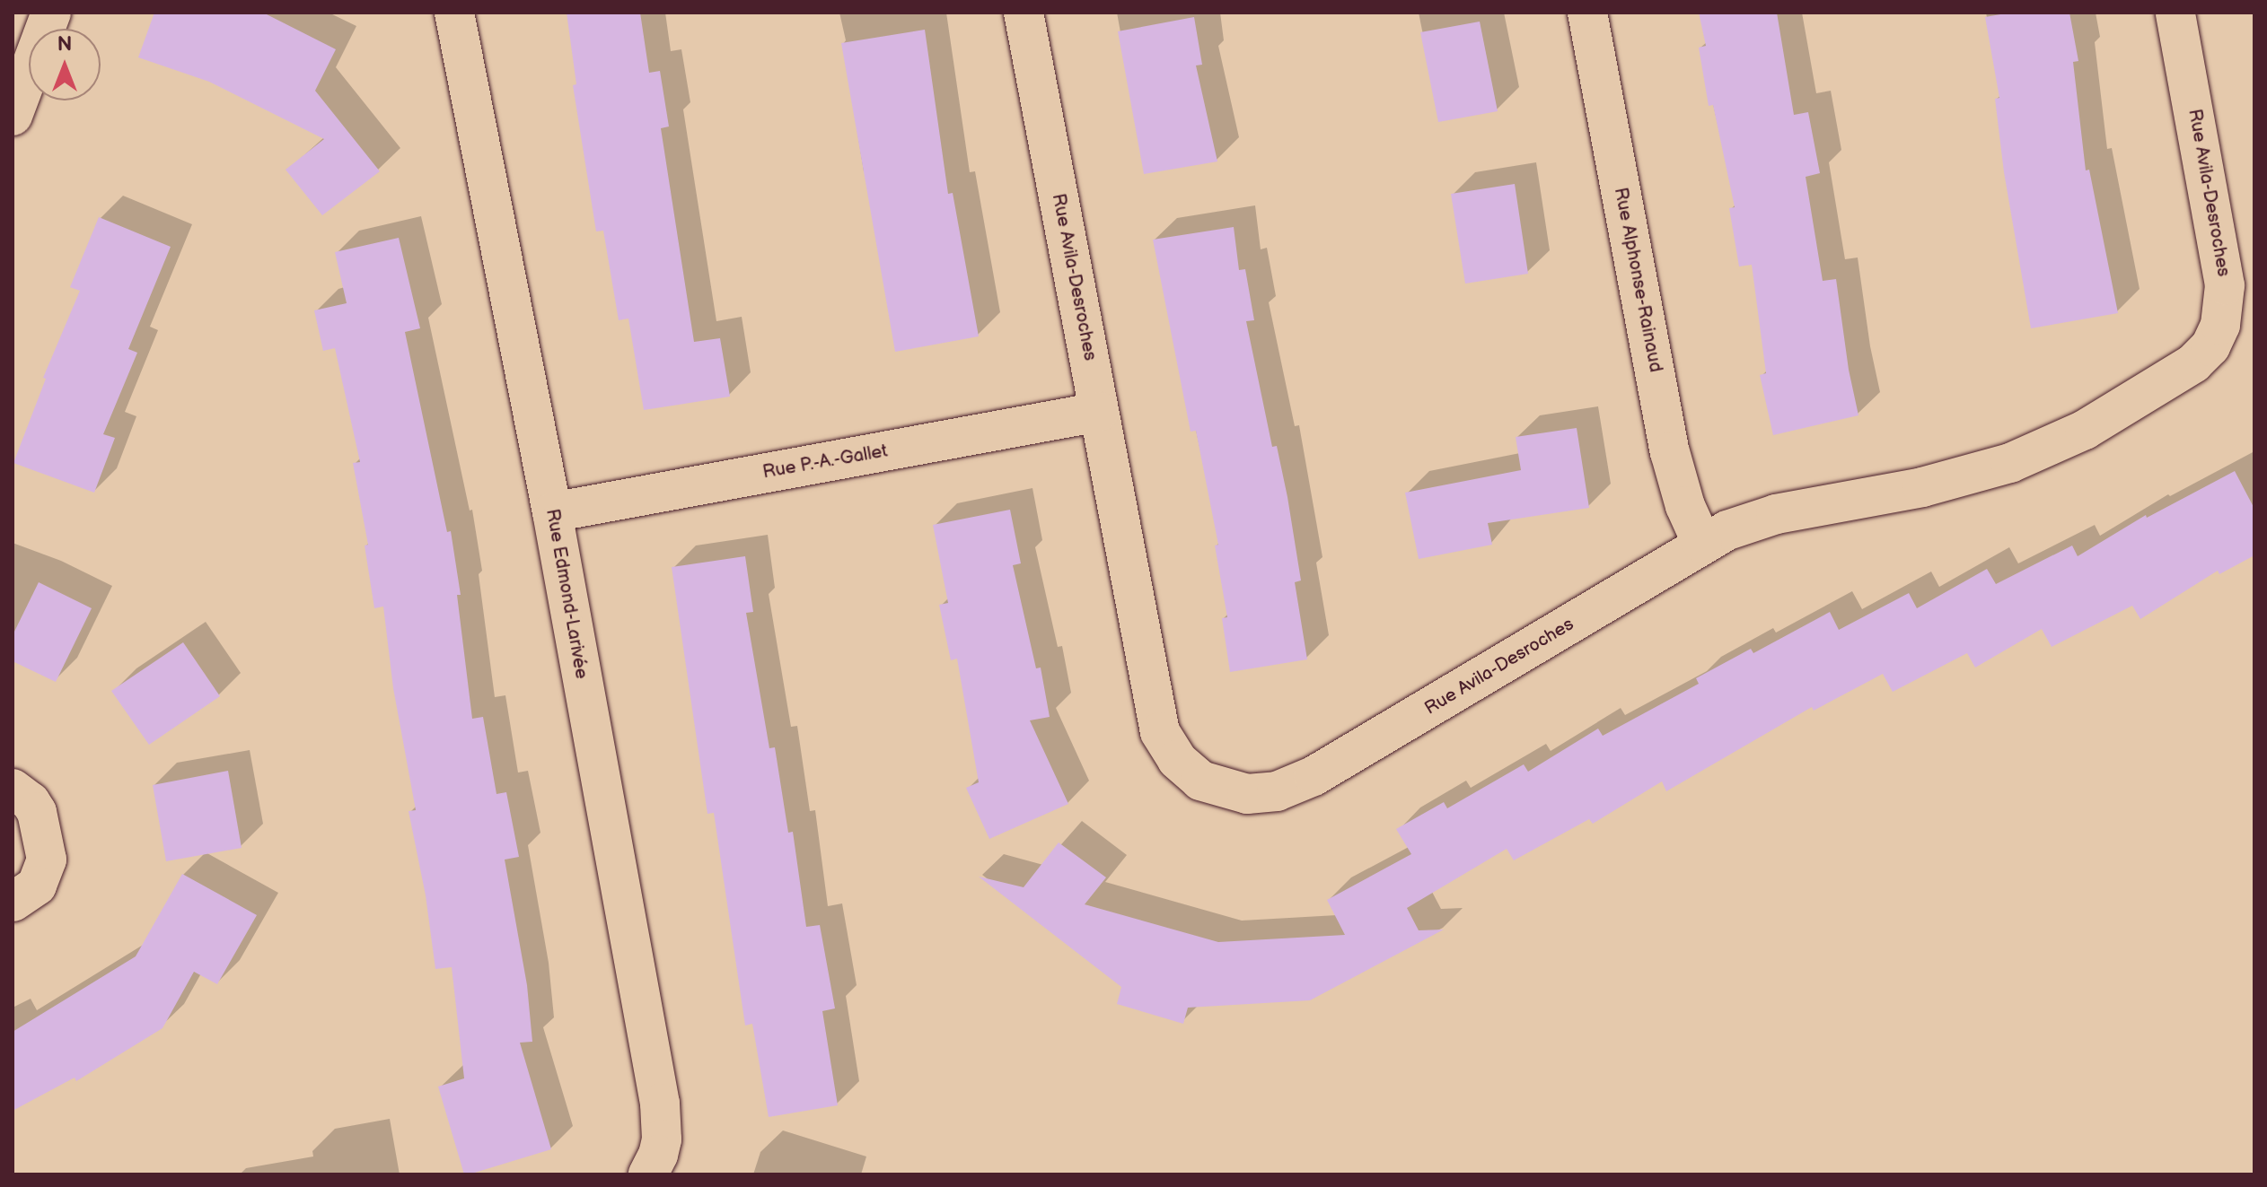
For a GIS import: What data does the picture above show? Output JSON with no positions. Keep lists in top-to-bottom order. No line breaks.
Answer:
{"streets":{"street":["Rue Avila-Desroches","Rue Alphonse-Rainaud","Rue P.-A.-Gallet","Rue Edmond-Larivée"]},"crossings":[["Rue Avila-Desroches","Rue Alphonse-Rainaud"],["Rue Avila-Desroches","Rue P.-A.-Gallet"],["Rue P.-A.-Gallet","Rue Edmond-Larivée"]],"north":"top"}
